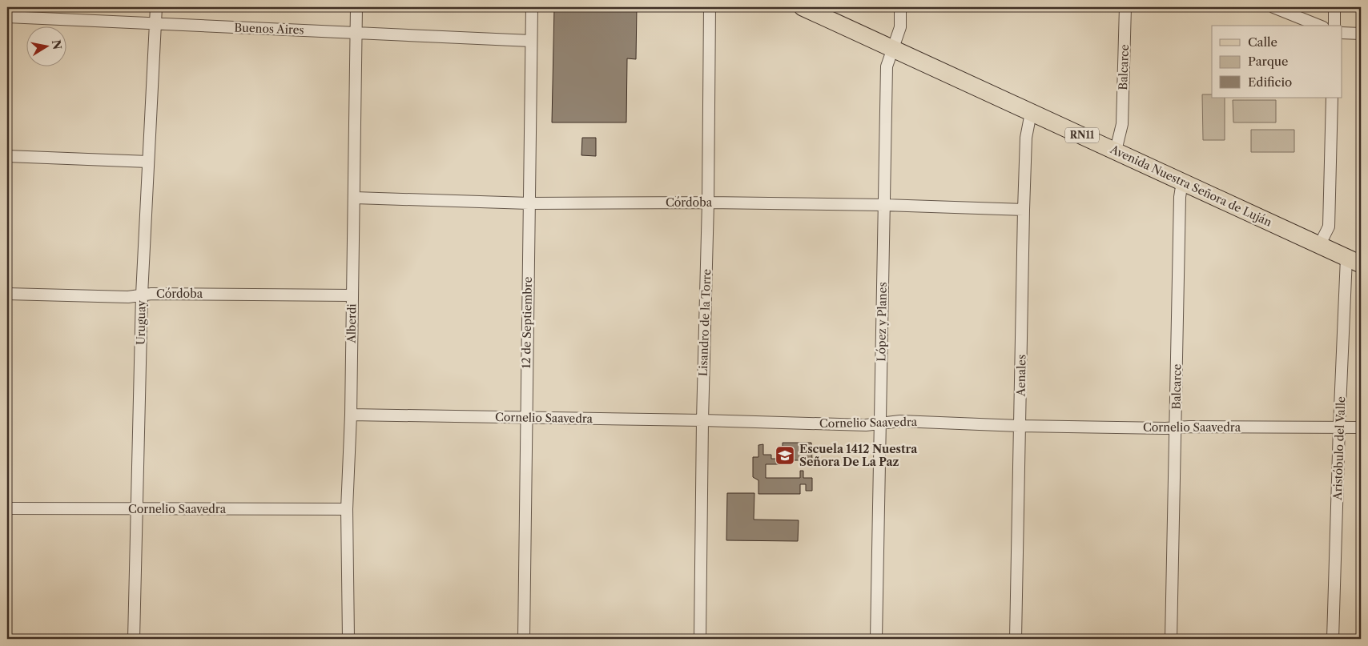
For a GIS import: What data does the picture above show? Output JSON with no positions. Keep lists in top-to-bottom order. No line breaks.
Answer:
{"streets":{"main road":["RN11","Avenida Nuestra Señora de Luján"],"street":["Buenos Aires","Balcarce","Córdoba","López y Planes","Uruguay","12 de Septiembre","Lisandro de la Torre","Alberdi","Aenales","Cornelio Saavedra","Aristóbulo del Valle"]},"crossings":[["Buenos Aires","Uruguay"],["Buenos Aires","12 de Septiembre"],["Buenos Aires","Alberdi"],["Balcarce","Avenida Nuestra Señora de Luján"],["Balcarce","Cornelio Saavedra"],["Avenida Nuestra Señora de Luján","López y Planes"],["Avenida Nuestra Señora de Luján","Aenales"],["Avenida Nuestra Señora de Luján","Aristóbulo del Valle"],["Córdoba","López y Planes"],["Córdoba","Uruguay"],["Córdoba","12 de Septiembre"],["Córdoba","Lisandro de la Torre"],["Córdoba","Alberdi"],["Córdoba","Aenales"],["López y Planes","Cornelio Saavedra"],["Uruguay","Cornelio Saavedra"],["12 de Septiembre","Cornelio Saavedra"],["Lisandro de la Torre","Cornelio Saavedra"],["Alberdi","Cornelio Saavedra"],["Aenales","Cornelio Saavedra"],["Cornelio Saavedra","Aristóbulo del Valle"]],"places":{"school or university":["Escuela 1412 Nuestra Señora De La Paz"]},"legend":["Calle","Parque","Edificio"],"north":"right"}
